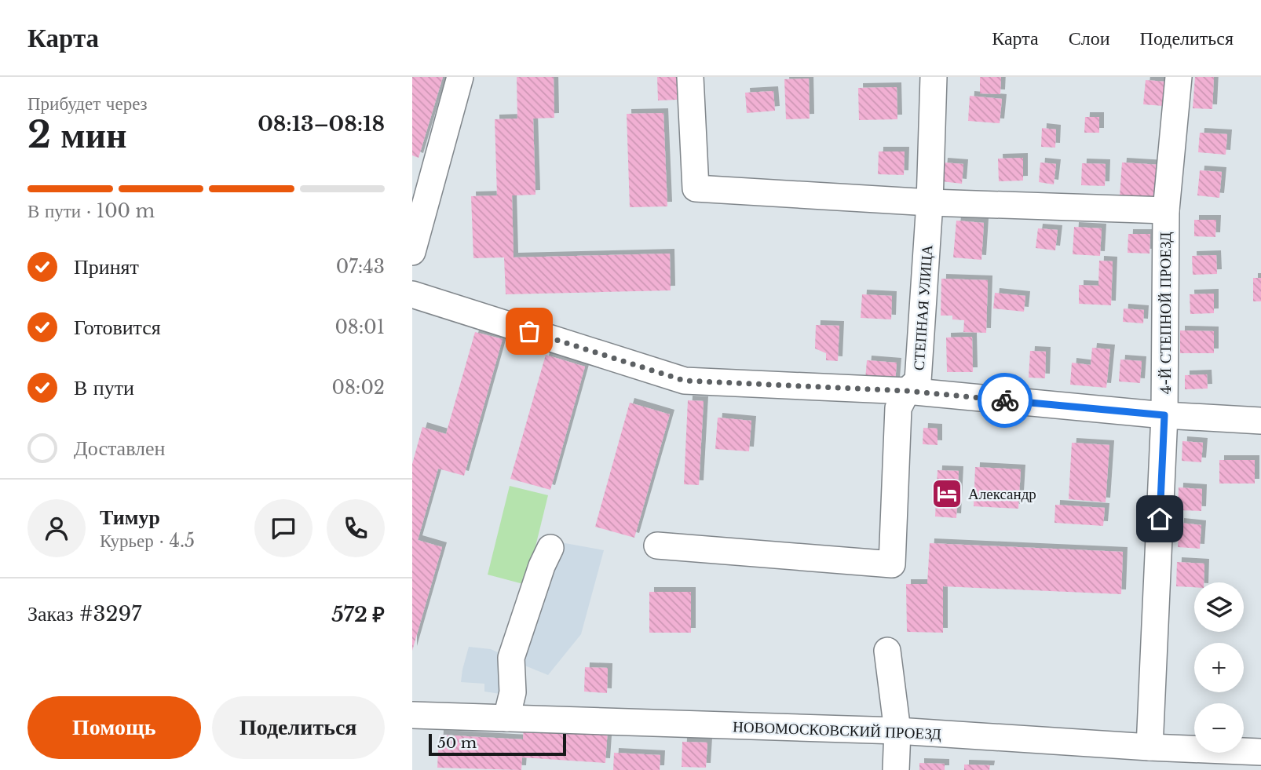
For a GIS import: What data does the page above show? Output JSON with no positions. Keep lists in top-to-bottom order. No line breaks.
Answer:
{"streets":{"street":["СТЕПНАЯ УЛИЦА","4-Й СТЕПНОЙ ПРОЕЗД","НОВОМОСКОВСКИЙ ПРОЕЗД"]},"crossings":[["4-Й СТЕПНОЙ ПРОЕЗД","НОВОМОСКОВСКИЙ ПРОЕЗД"]],"places":{"hotel":["Александр"]},"scale_bar":"50 m","page":{"header":"Карта","nav":["Карта","Слои","Поделиться"],"heading":["2 мин","Прибудет через","08:13–08:18"],"panel":["Тимур","Курьер · 4.5","Заказ #3297","572 ₽"],"bar":"В пути · 100 m","list":[["Принят","07:43"],["Готовится","08:01"],["В пути","08:02"],"Доставлен"],"map_buttons":["+","−"],"buttons":["Помощь","Поделиться"],"scale":"50 m"}}
